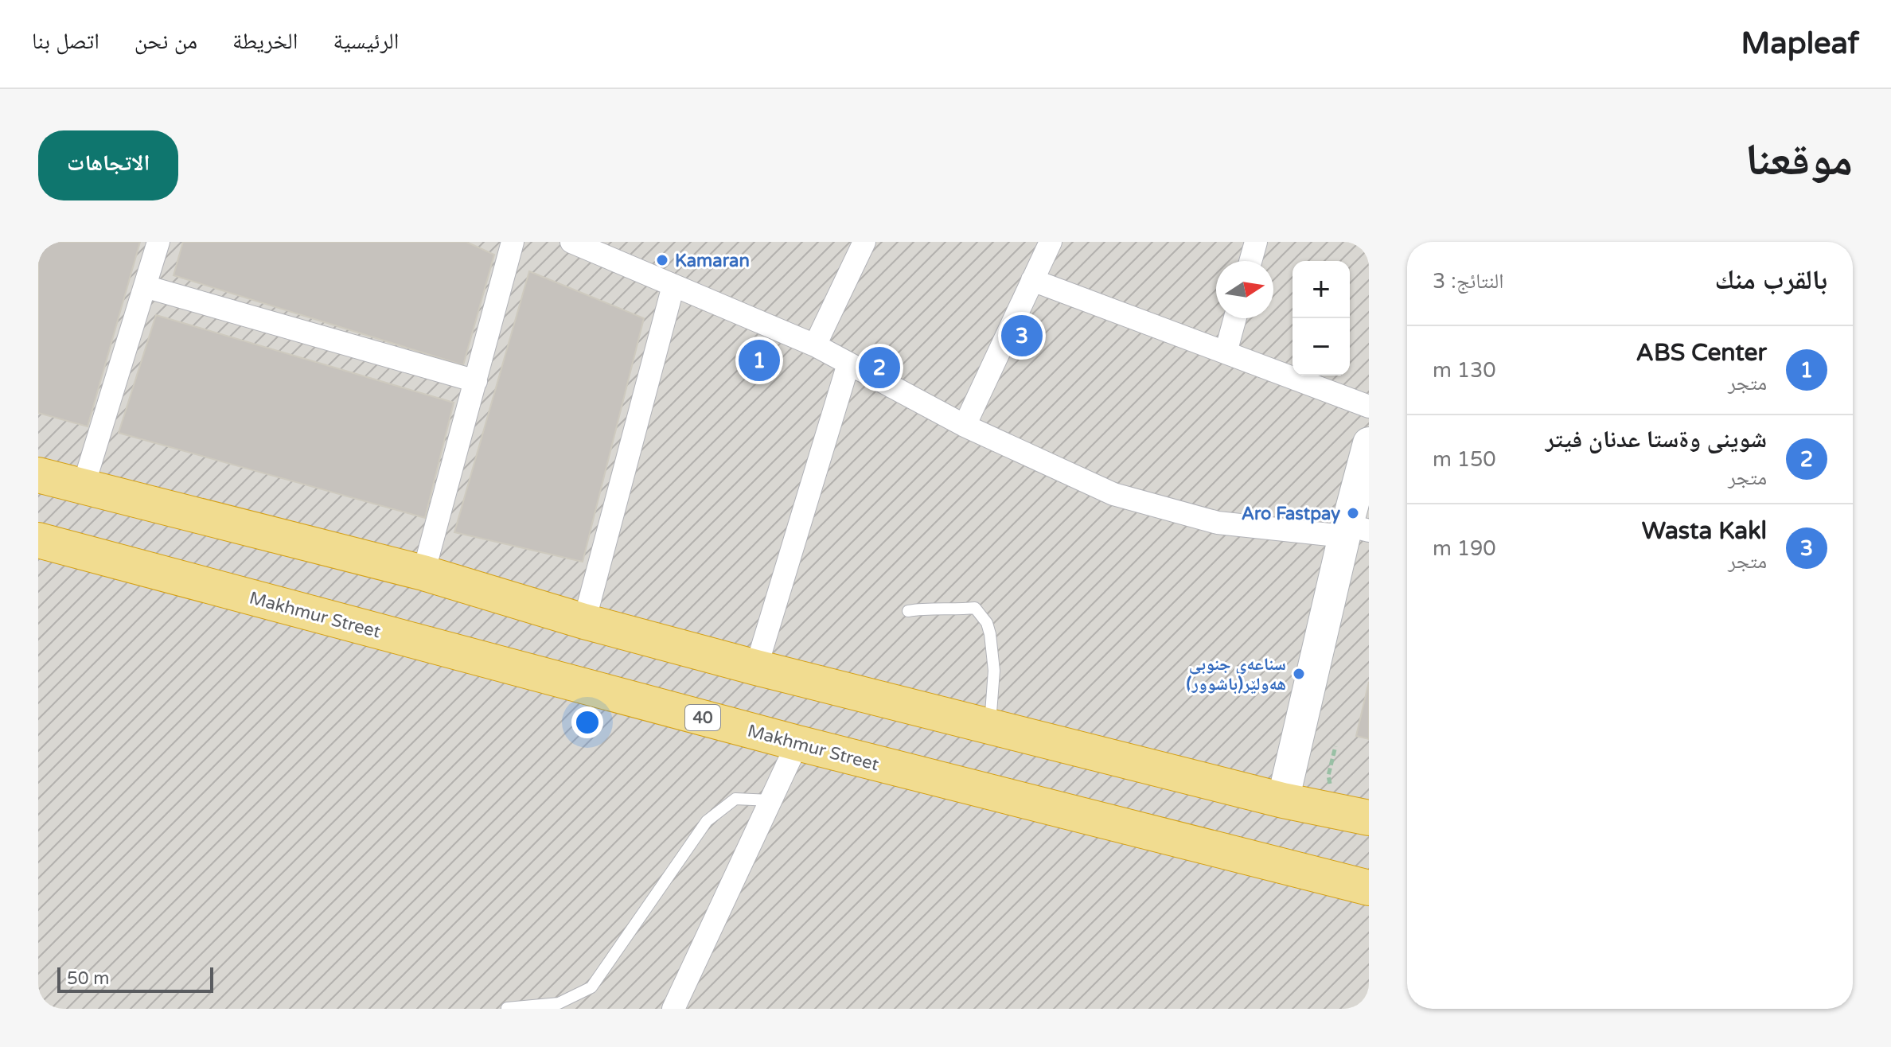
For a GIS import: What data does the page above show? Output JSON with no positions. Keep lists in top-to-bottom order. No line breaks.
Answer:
{"streets":{"highway":["Makhmur Street","40"]},"places":["Kamaran","Aro Fastpay","سناعەی جنوبی (باشوور)هەولێر"],"scale_bar":"50 m","north":"right","page":{"header":"Mapleaf","nav":["الرئيسية","الخريطة","من نحن","اتصل بنا"],"title":"موقعنا","buttons":"الاتجاهات","heading":["بالقرب منك","النتائج: 3"],"map_buttons":["+","−"],"pins":["3","1","2"],"list":[{"mark":"1","name":"ABS Center","note":"متجر","value":"130 m"},{"mark":"2","name":"شوينى وةستا عدنان فيتر","note":"متجر","value":"150 m"},{"mark":"3","name":"Wasta Kakl","note":"متجر","value":"190 m"}],"scale":"50 m"}}
